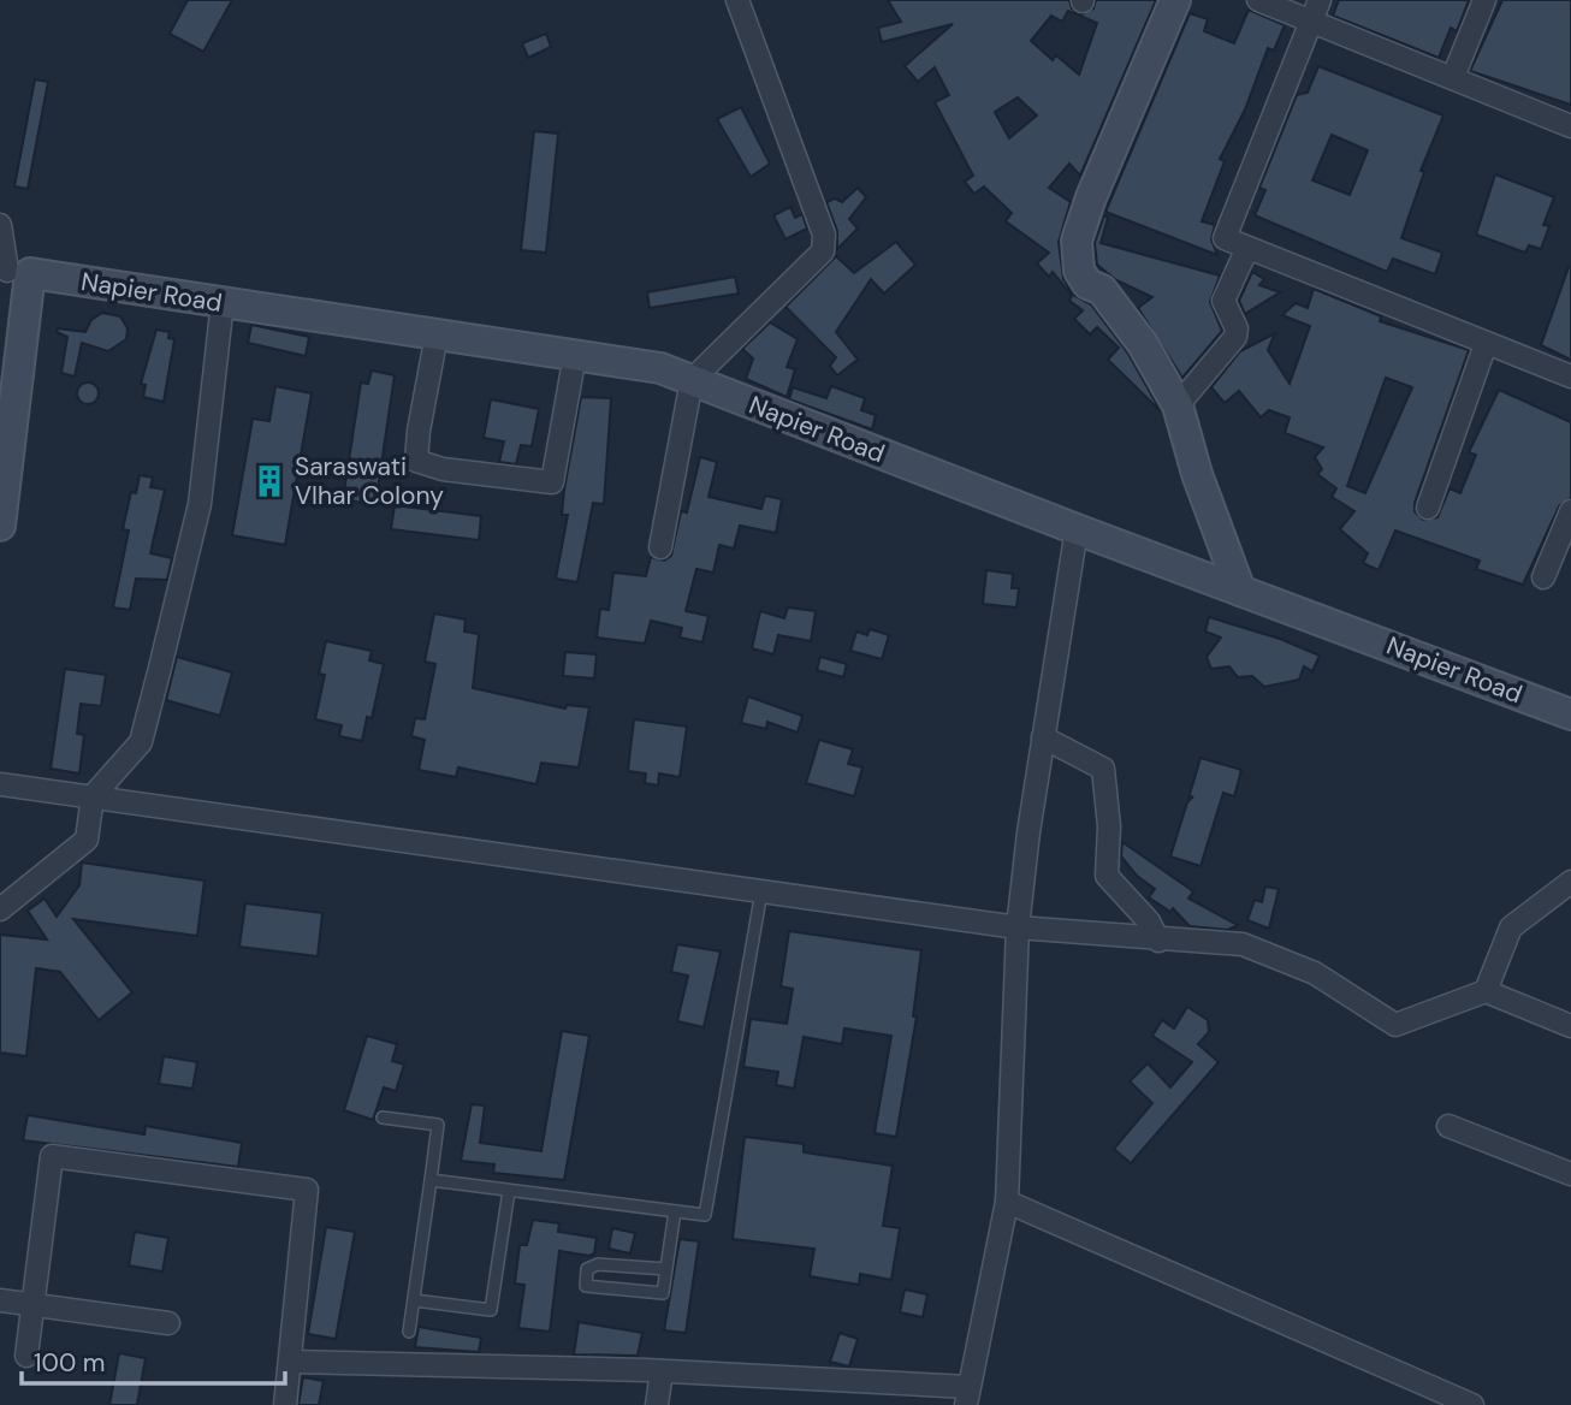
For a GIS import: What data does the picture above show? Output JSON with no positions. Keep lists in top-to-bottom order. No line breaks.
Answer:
{"streets":{"street":["Napier Road"]},"places":{"building":["Saraswati VIhar Colony"]},"scale_bar":"100 m"}
